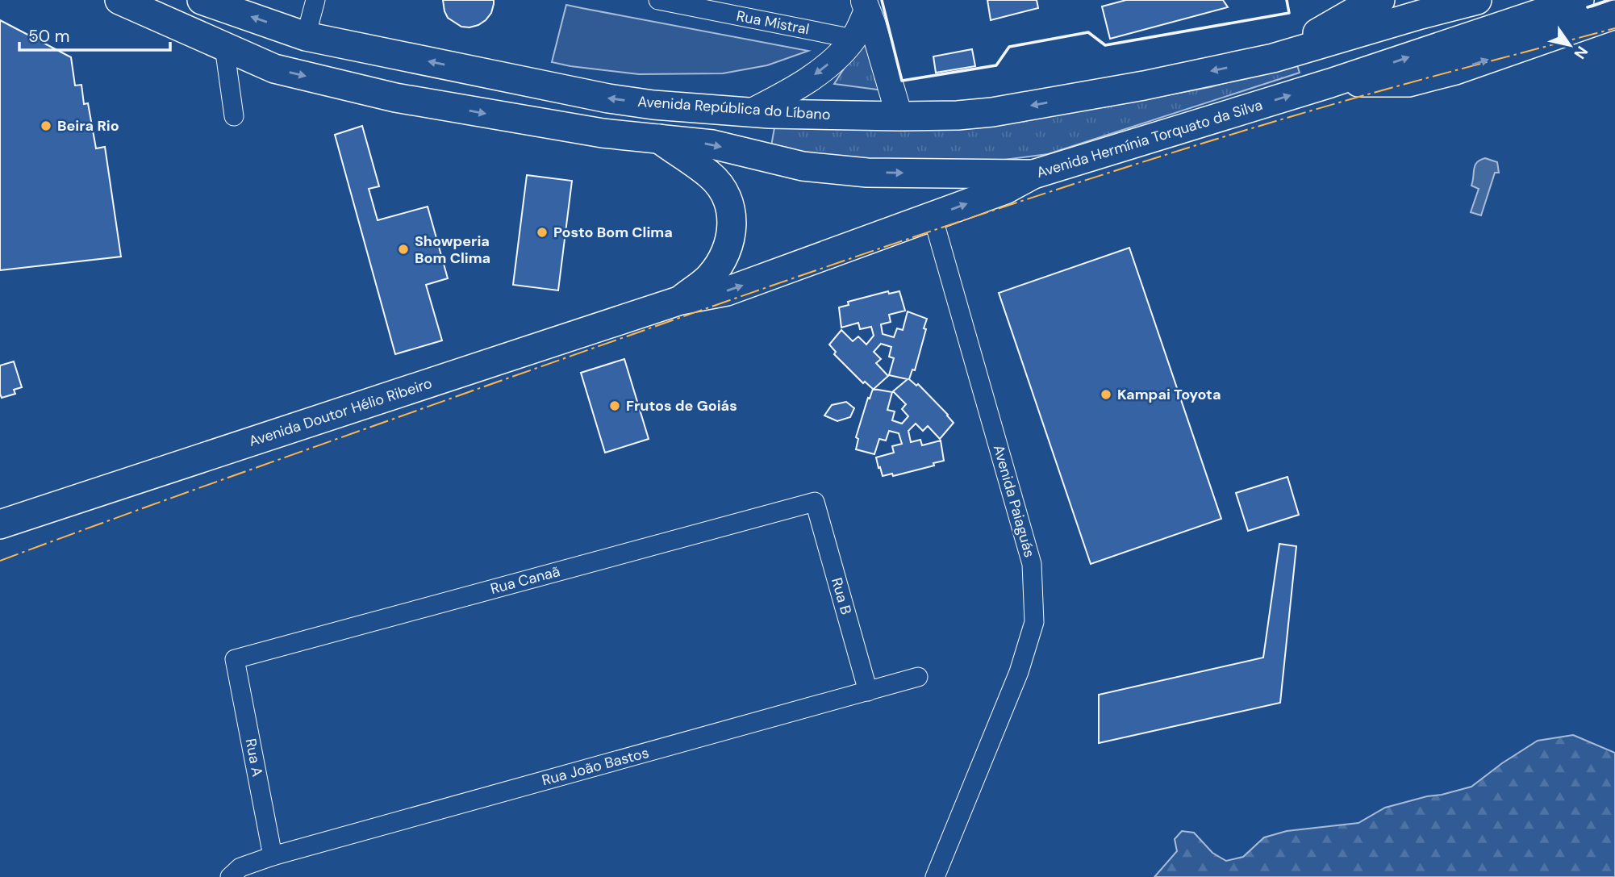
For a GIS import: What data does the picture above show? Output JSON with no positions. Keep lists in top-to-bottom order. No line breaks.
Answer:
{"streets":{"main road":["Avenida República do Líbano","Avenida Hermínia Torquato da Silva","Avenida Doutor Hélio Ribeiro"],"street":["Rua Mistral","Avenida Paiaguás","Rua Canaã","Rua B","Rua A","Rua João Bastos"]},"crossings":[["Avenida Hermínia Torquato da Silva","Avenida Paiaguás"],["Rua Canaã","Rua B"],["Rua Canaã","Rua A"],["Rua B","Rua João Bastos"],["Rua A","Rua João Bastos"]],"places":["Beira Rio","Posto Bom Clima","Showperia Bom Clima","Kampai Toyota","Frutos de Goiás"],"scale_bar":"50 m","north":"bottom right"}
